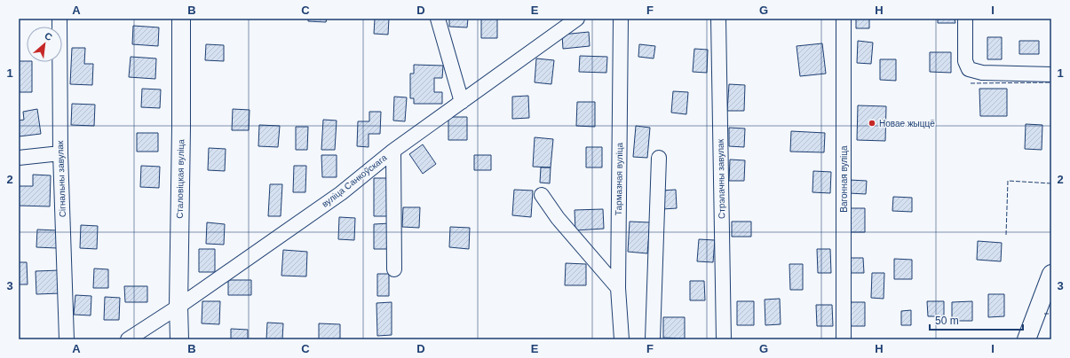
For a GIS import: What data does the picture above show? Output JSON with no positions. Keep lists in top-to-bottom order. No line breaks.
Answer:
{"streets":{"main road":["Сталовіцкая вуліца"],"street":["Сігнальны завулак","Тармазная вуліца","Стрэлачны завулак","Вагонная вуліца","вуліца Санкоўскага"]},"crossings":[["Сталовіцкая вуліца","вуліца Санкоўскага"]],"places":["Новае жыццё"],"scale_bar":"50 m","north":"top right","grid":{"columns":["A","B","C","D","E","F","G","H","I"],"rows":["1","2","3"]}}
